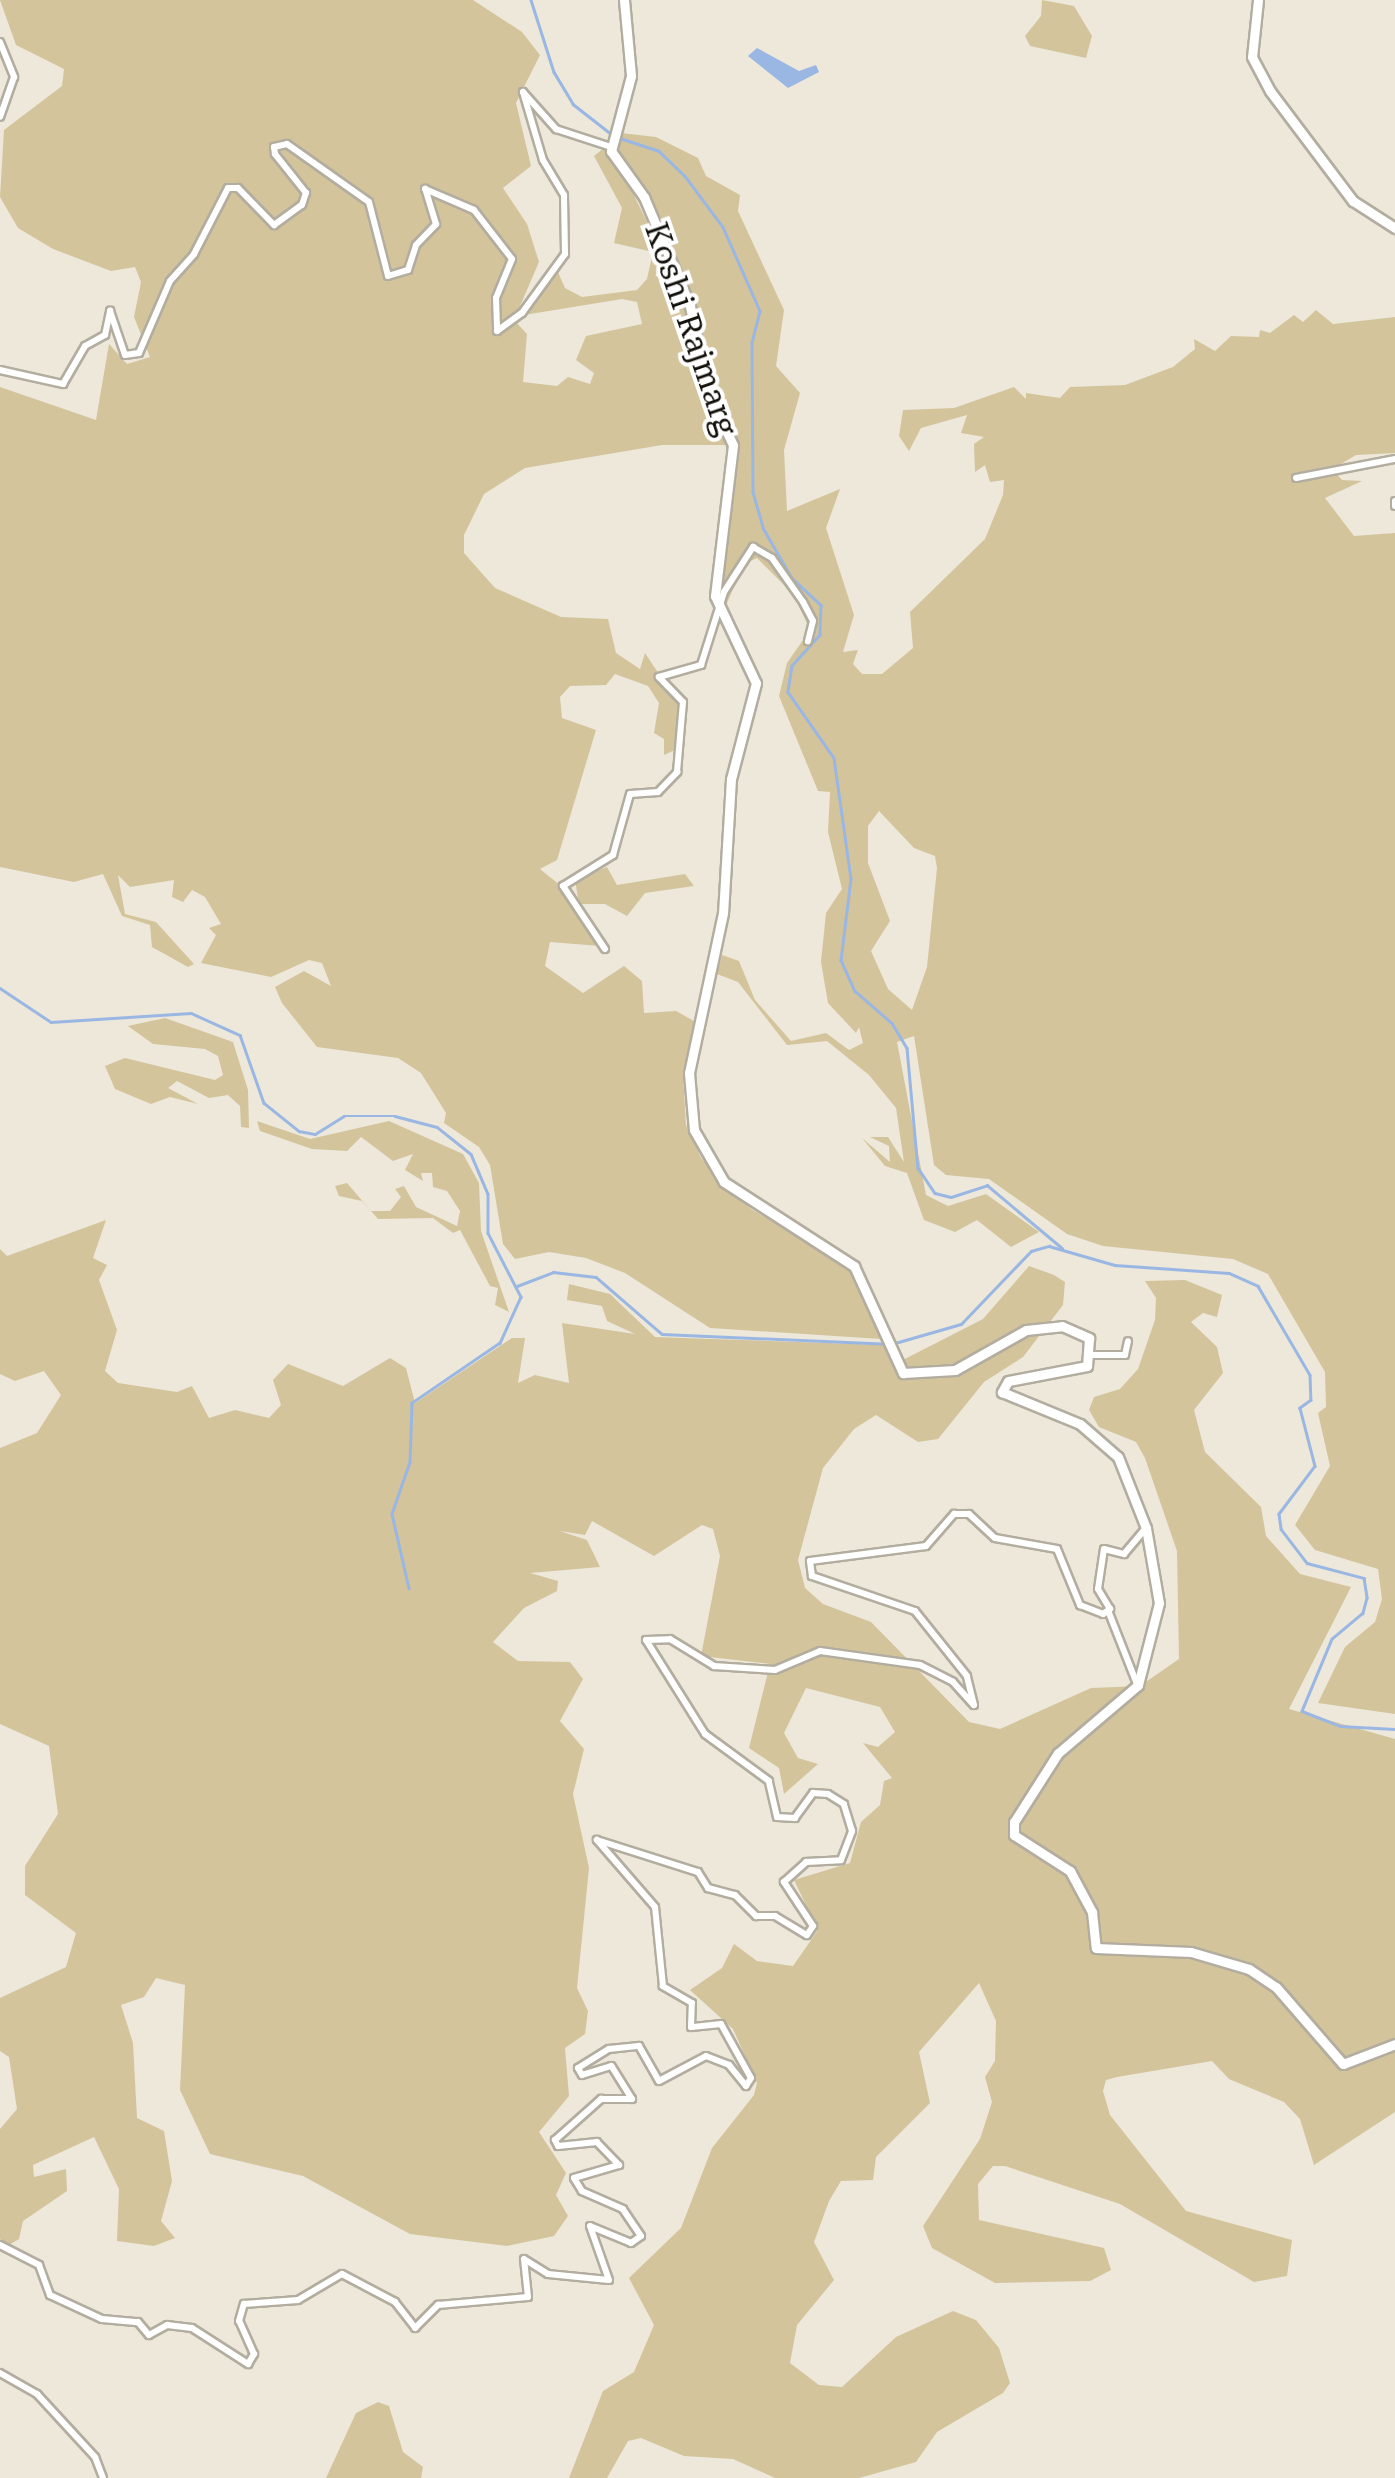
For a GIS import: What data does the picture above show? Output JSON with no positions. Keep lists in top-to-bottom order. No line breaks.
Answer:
{"streets":{"main road":["Koshi Rajmarg"]}}
